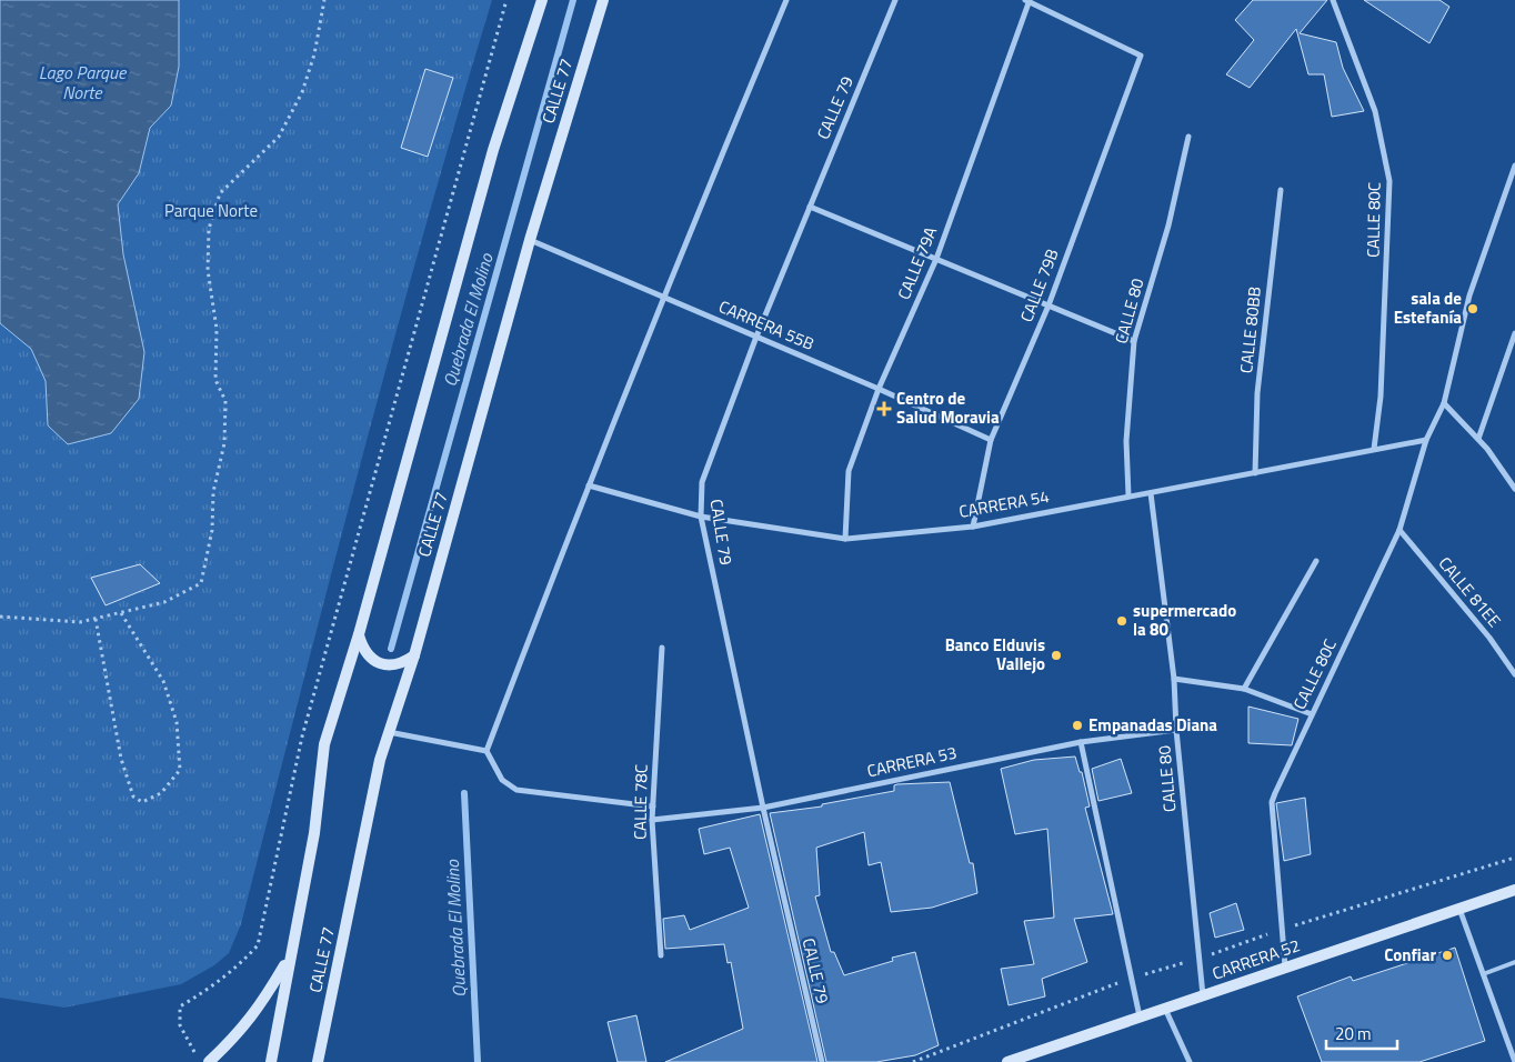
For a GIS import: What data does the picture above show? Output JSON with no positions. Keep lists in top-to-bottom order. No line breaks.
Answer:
{"streets":{"main road":["CALLE 77","CARRERA 52"],"street":["CALLE 79","CALLE 80C","CALLE 79A","CALLE 79B","CALLE 80","CARRERA 55B","CALLE 80BB","CARRERA 54","CALLE 81EE","CARRERA 53","CALLE 78C"]},"crossings":[["CALLE 77","CARRERA 55B"],["CALLE 79","CARRERA 55B"],["CALLE 79","CARRERA 54"],["CALLE 79","CARRERA 53"],["CALLE 80C","CARRERA 54"],["CALLE 80C","CALLE 81EE"],["CALLE 80C","CARRERA 52"],["CALLE 79A","CALLE 79B"],["CALLE 79A","CARRERA 55B"],["CALLE 79A","CARRERA 54"],["CALLE 79B","CARRERA 55B"],["CALLE 79B","CARRERA 54"],["CALLE 80","CARRERA 54"],["CALLE 80","CARRERA 53"],["CALLE 80","CARRERA 52"],["CALLE 80BB","CARRERA 54"],["CARRERA 53","CALLE 78C"]],"water":["Lago Parque Norte","Quebrada El Molino"],"parks":["Parque Norte"],"places":{"other":["sala de Estefanía","supermercado la 80","Banco Elduvis Vallejo","Empanadas Diana","Confiar"],"health":["Centro de Salud Moravia"]},"scale_bar":"20 m"}
